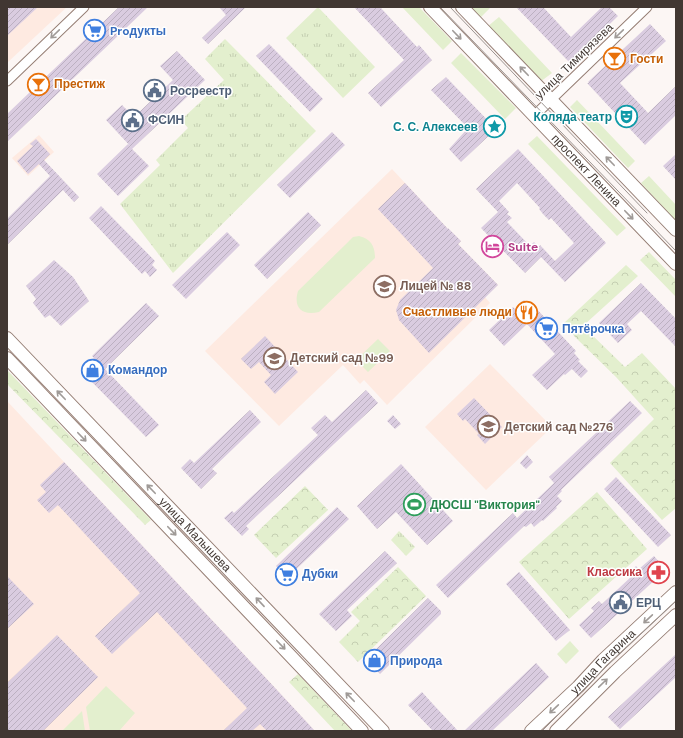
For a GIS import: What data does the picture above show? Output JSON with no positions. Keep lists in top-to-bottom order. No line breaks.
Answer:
{"streets":{"main road":["проспект Ленина","улица Малышева","улица Гагарина"],"street":["улица Тимирязева"]},"crossings":[["улица Тимирязева","проспект Ленина"]],"one_way":["улица Тимирязева"],"places":{"supermarket":["Proдукты","Пятёрочка","Дубки"],"bar":["Гости","Престиж"],"public building":["Росреестр","ФСИН","ЕРЦ"],"theatre":["Коляда театр"],"place":["С. С. Алексеев"],"hotel":["Suite"],"school or university":["Лицей № 88","Детский сад №99","Детский сад №276"],"restaurant":["Счастливые люди"],"shop":["Командор","Природа"],"sports":["ДЮСШ \"Виктория\""],"pharmacy":["Классика"]}}
